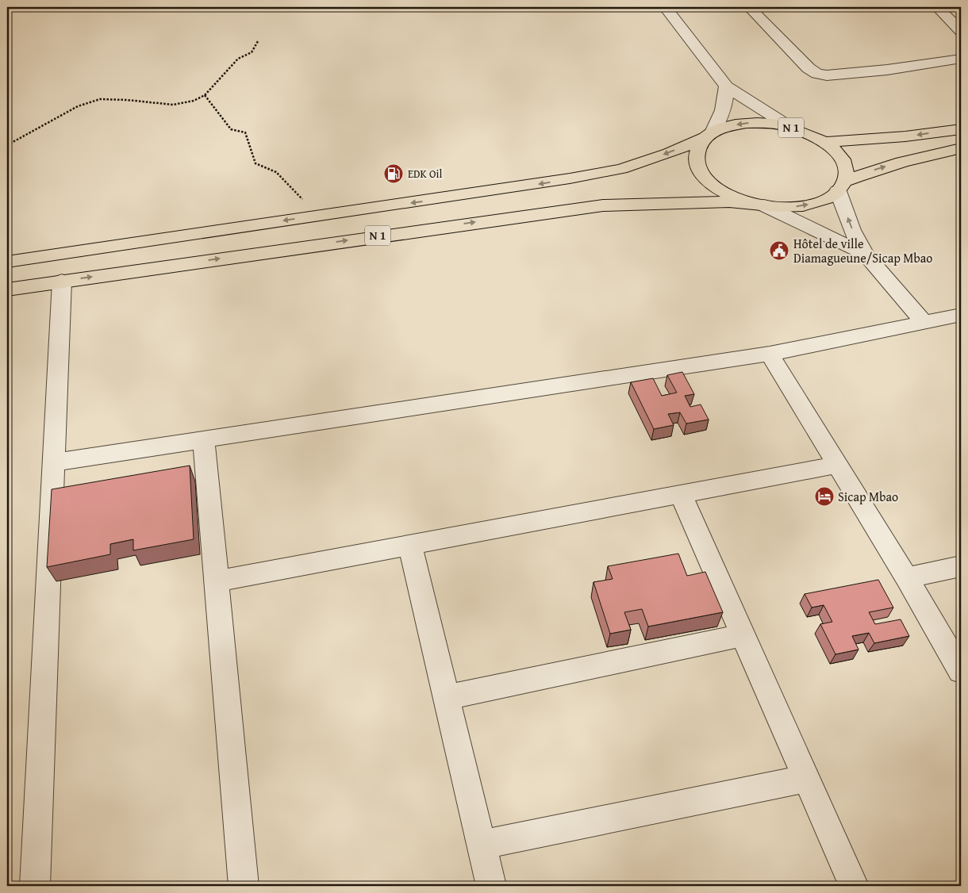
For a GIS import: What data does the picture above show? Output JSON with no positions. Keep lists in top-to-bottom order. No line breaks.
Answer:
{"streets":{"highway":["N 1"]},"places":{"fuel station":["EDK Oil"],"public building":["Hôtel de ville Diamagueune/Sicap Mbao"],"hotel":["Sicap Mbao"]}}
